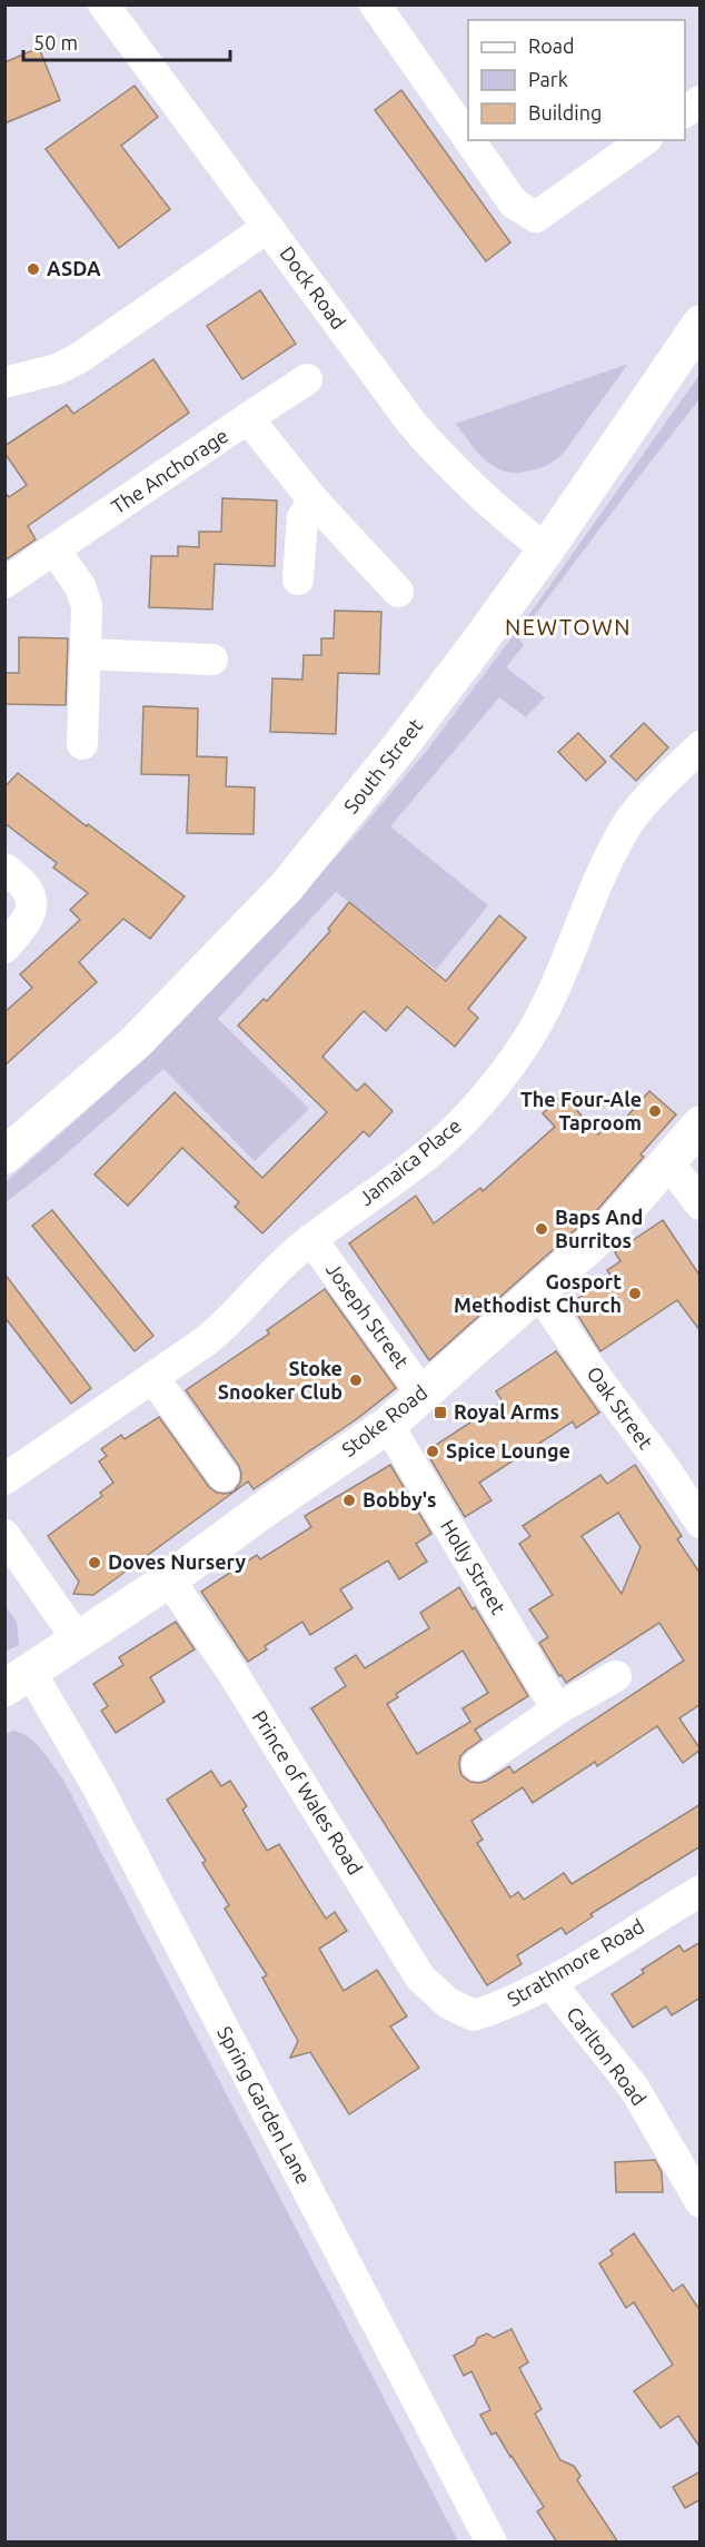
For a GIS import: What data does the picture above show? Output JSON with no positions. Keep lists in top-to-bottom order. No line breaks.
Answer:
{"streets":{"main road":["South Street","Stoke Road"],"street":["Dock Road","The Anchorage","Jamaica Place","Joseph Street","Oak Street","Holly Street","Prince of Wales Road","Strathmore Road","Carlton Road","Spring Garden Lane"]},"crossings":[["Dock Road","South Street"],["Jamaica Place","Joseph Street"],["Joseph Street","Stoke Road"],["Oak Street","Stoke Road"],["Stoke Road","Holly Street"],["Stoke Road","Prince of Wales Road"],["Stoke Road","Spring Garden Lane"],["Prince of Wales Road","Strathmore Road"],["Strathmore Road","Carlton Road"]],"districts":["NEWTOWN"],"places":{"other":["ASDA","The Four-Ale Taproom","Baps And Burritos","Gosport Methodist Church","Stoke Snooker Club","Spice Lounge","Bobby's","Doves Nursery"],"transit":["Royal Arms"]},"legend":["Road","Park","Building"],"scale_bar":"50 m"}
